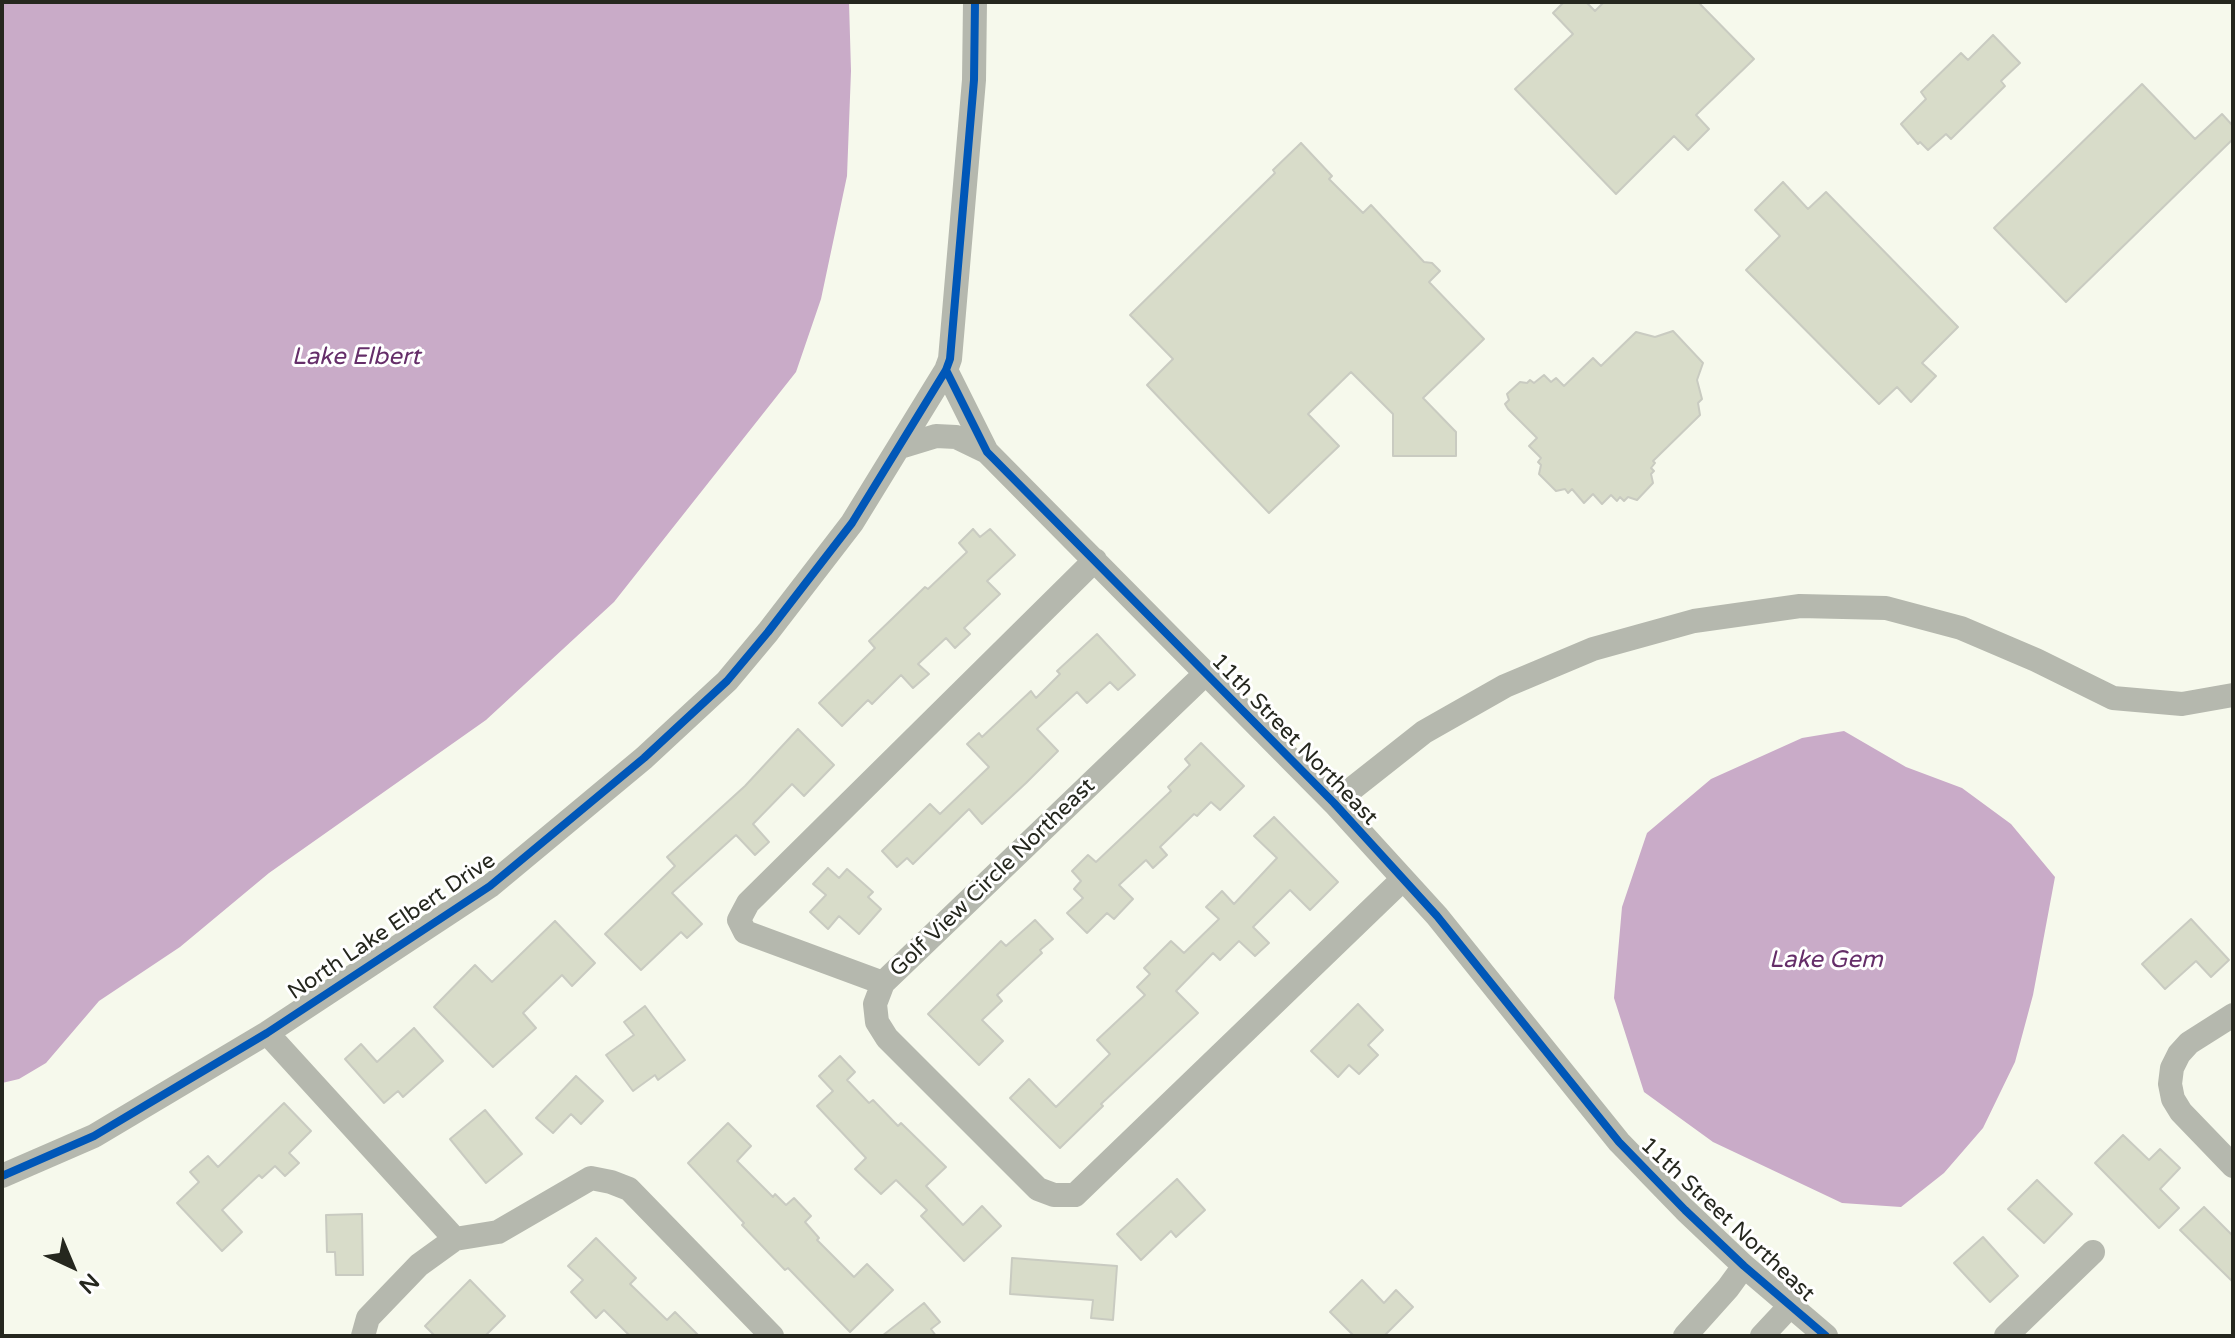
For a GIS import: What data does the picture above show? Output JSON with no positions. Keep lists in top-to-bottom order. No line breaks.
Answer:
{"streets":{"street":["11th Street Northeast","Golf View Circle Northeast","North Lake Elbert Drive"]},"crossings":[["11th Street Northeast","Golf View Circle Northeast"],["11th Street Northeast","North Lake Elbert Drive"]],"water":["Lake Elbert","Lake Gem"],"north":"bottom right"}
